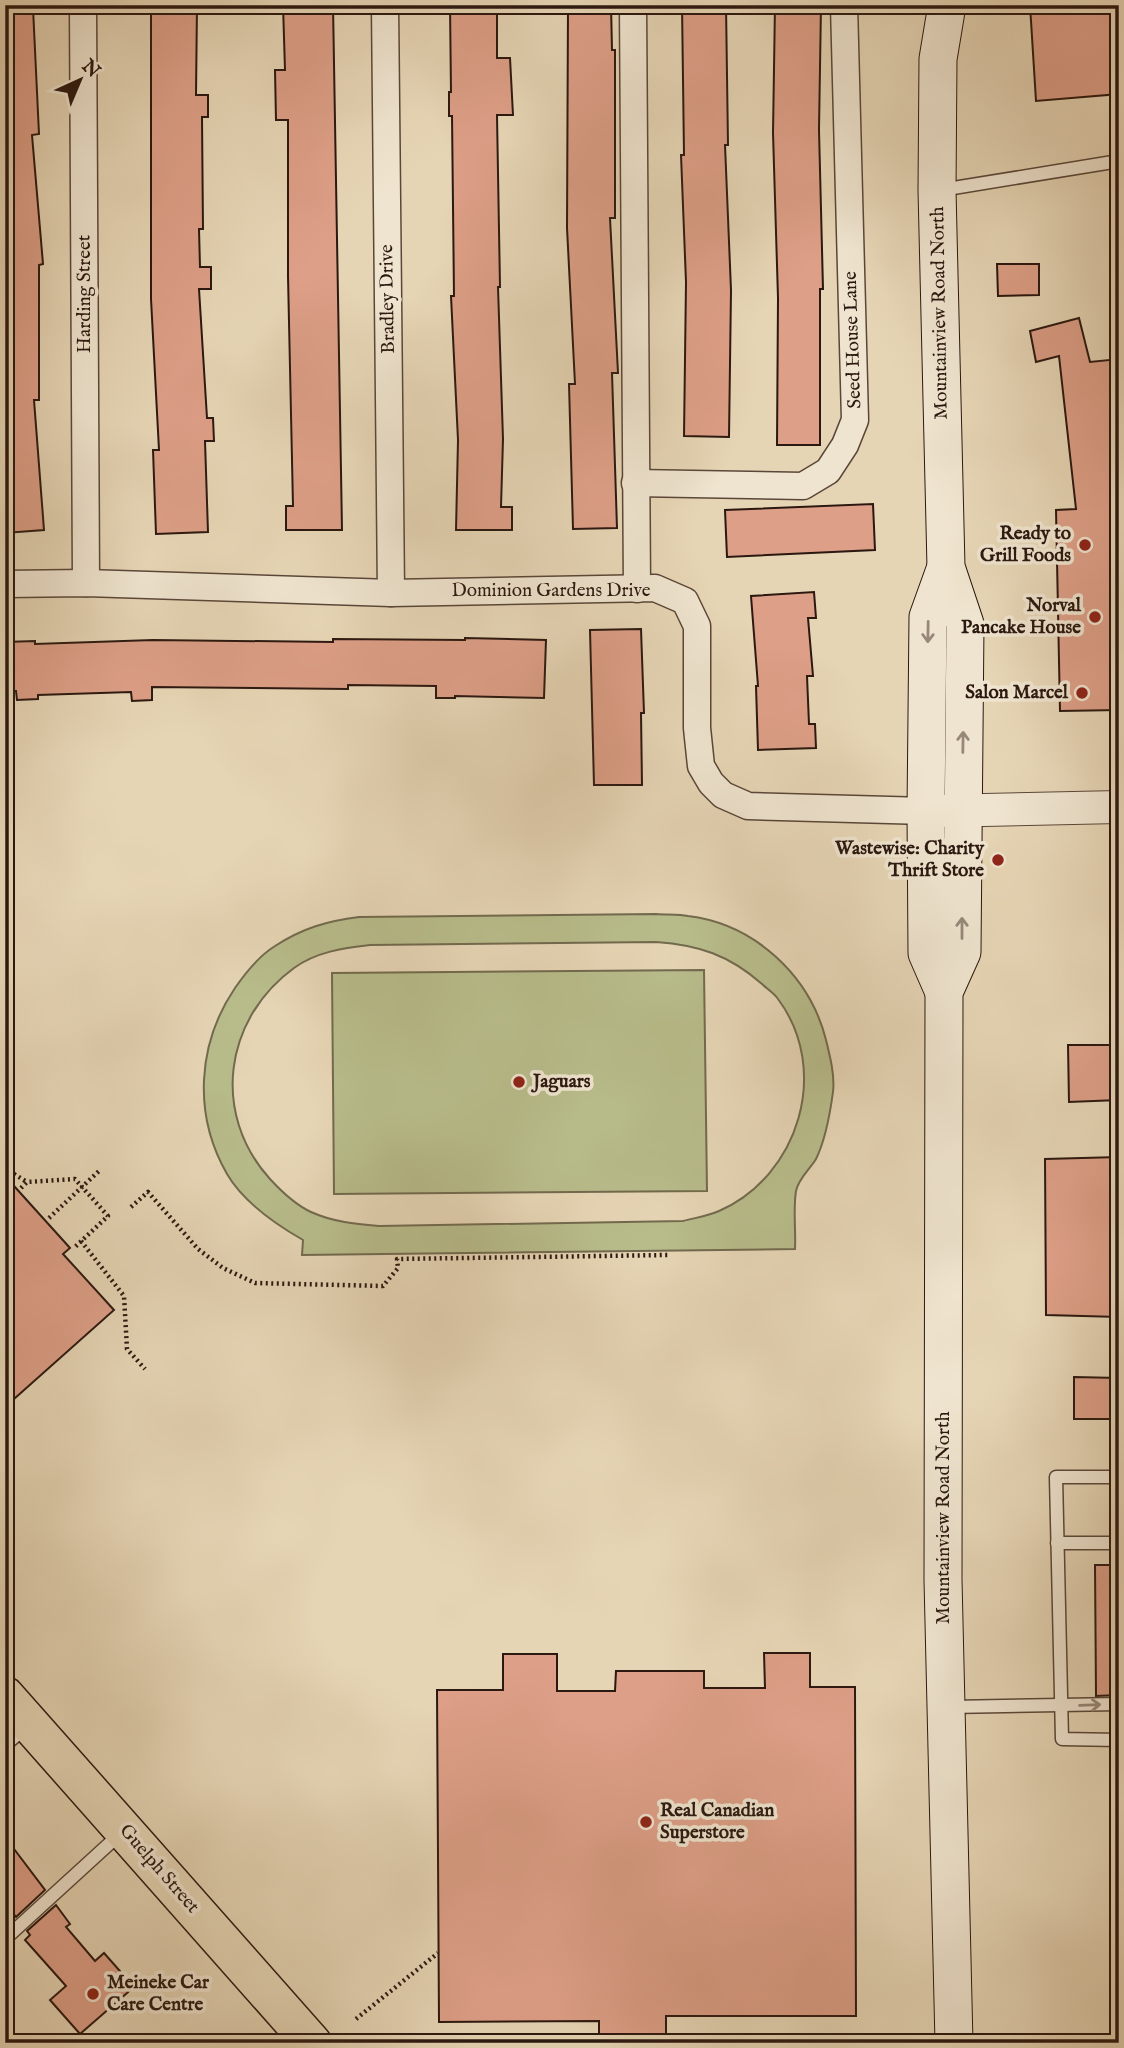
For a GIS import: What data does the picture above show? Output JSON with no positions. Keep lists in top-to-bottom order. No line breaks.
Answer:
{"streets":{"main road":["Mountainview Road North","Guelph Street"],"street":["Harding Street","Bradley Drive","Seed House Lane","Dominion Gardens Drive"]},"crossings":[["Harding Street","Dominion Gardens Drive"],["Bradley Drive","Dominion Gardens Drive"],["Mountainview Road North","Dominion Gardens Drive"]],"places":["Ready to Grill Foods","Norval Pancake House","Salon Marcel","Wastewise: Charity Thrift Store","Jaguars","Real Canadian Superstore","Meineke Car Care Centre"],"north":"top right"}
